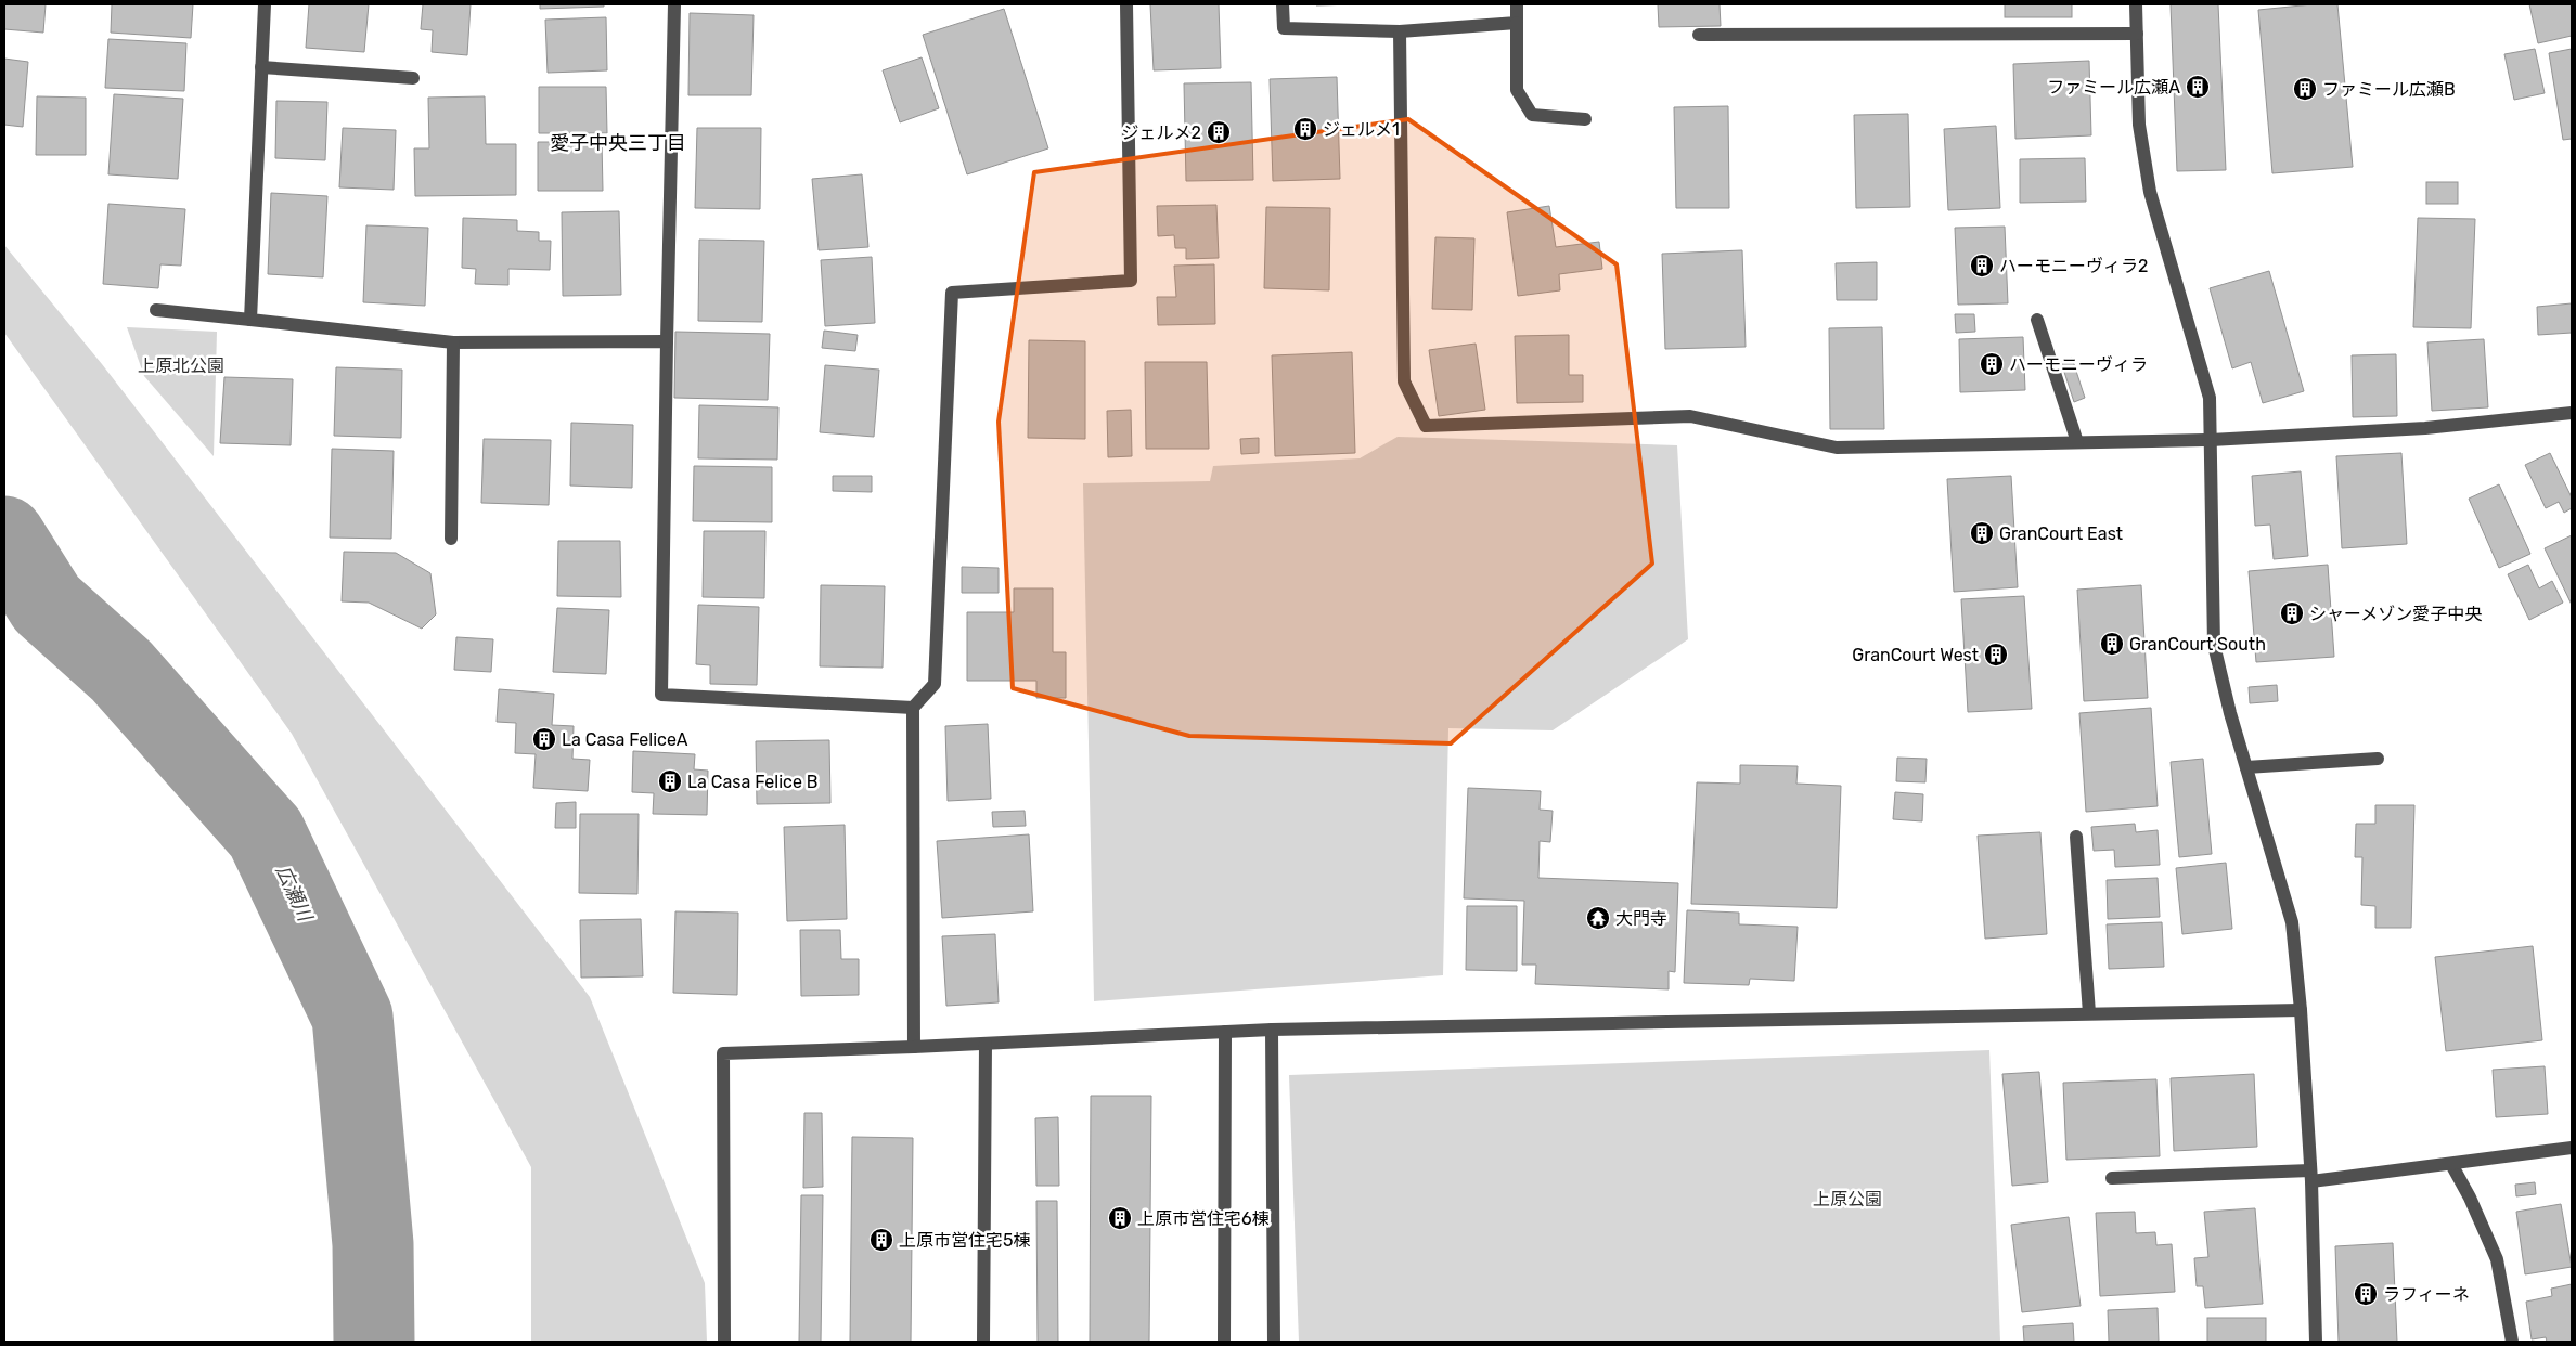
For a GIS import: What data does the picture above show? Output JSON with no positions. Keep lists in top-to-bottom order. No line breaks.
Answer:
{"districts":["愛子中央三丁目"],"water":["広瀬川"],"parks":["上原北公園","上原公園"],"places":{"building":["ファミール広瀬A","ファミール広瀬B","ジェルメ1","ジェルメ2","ハーモニーヴィラ2","ハーモニーヴィラ","GranCourt East","シャーメゾン愛子中央","GranCourt South","GranCourt West","La Casa FeliceA","La Casa Felice B","上原市営住宅6棟","上原市営住宅5棟","ラフィーネ"],"temple":["大門寺"]}}
